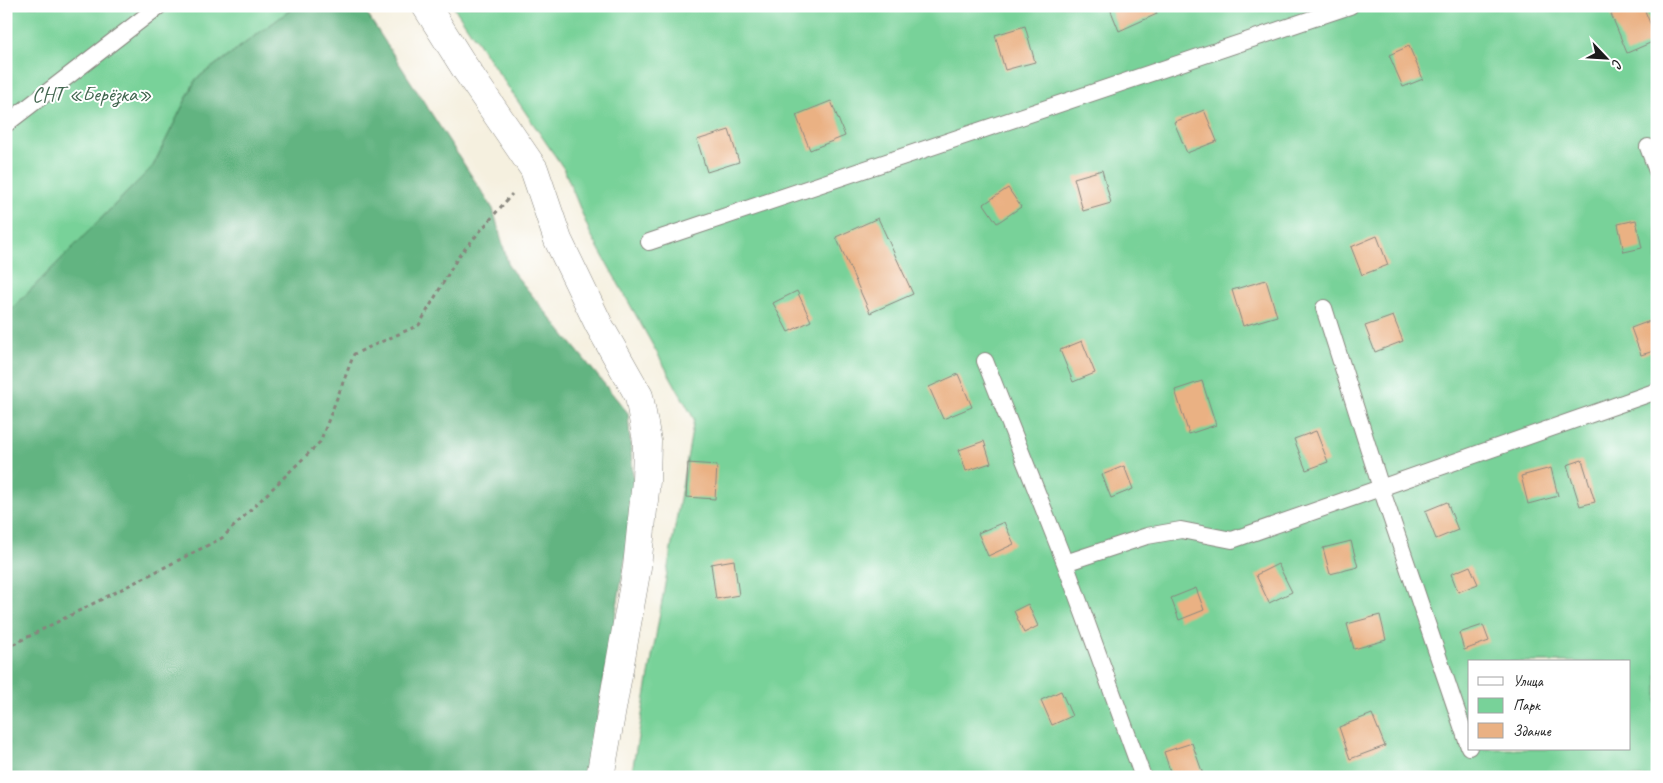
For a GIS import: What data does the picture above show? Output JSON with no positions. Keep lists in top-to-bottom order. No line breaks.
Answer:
{"parks":["СНТ «Берёзка»"],"legend":["Улица","Парк","Здание"],"north":"bottom right"}
